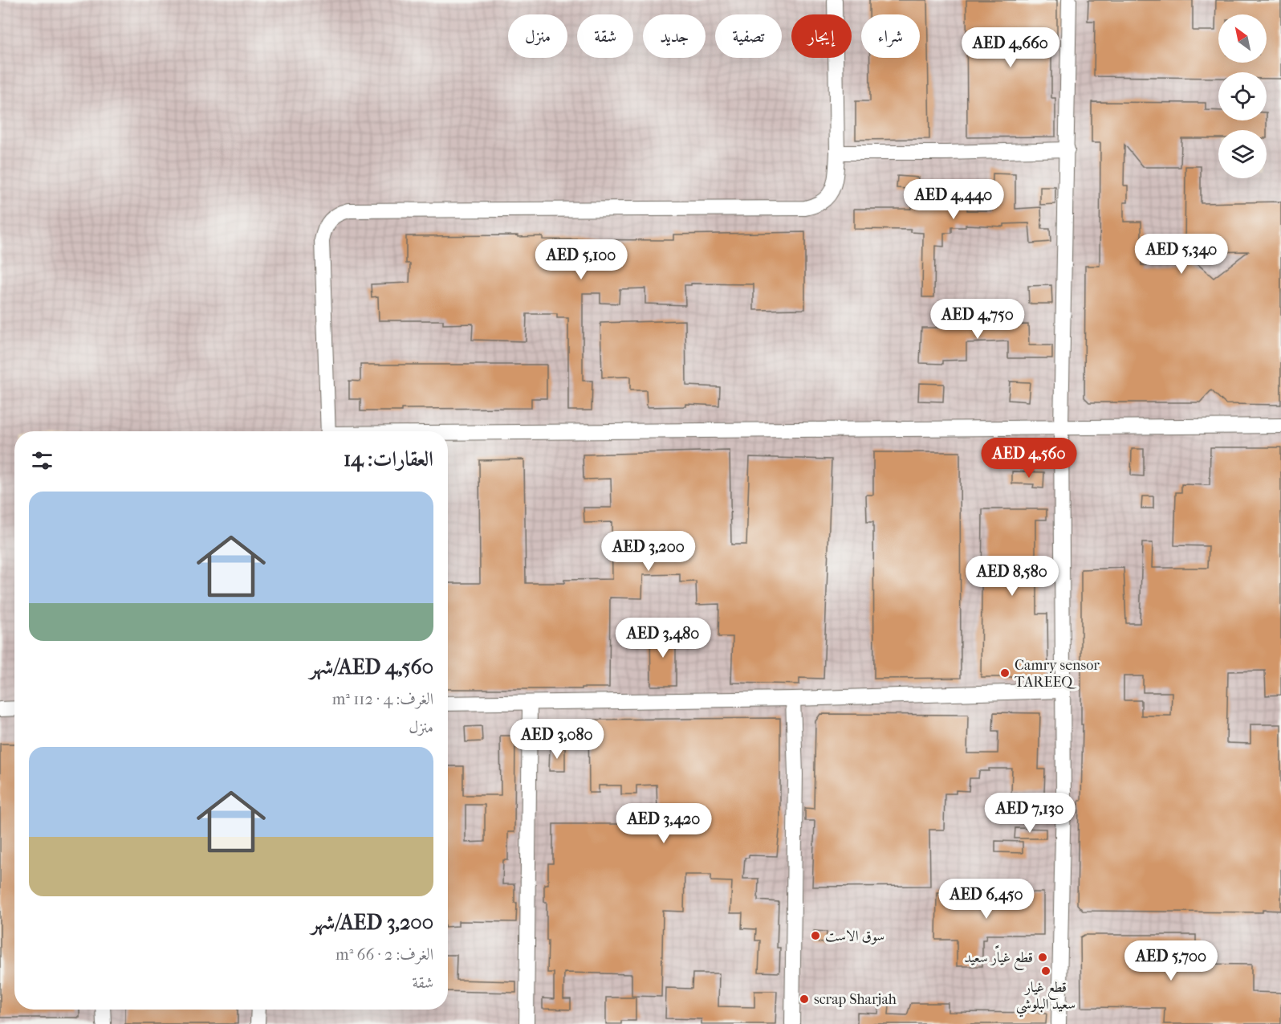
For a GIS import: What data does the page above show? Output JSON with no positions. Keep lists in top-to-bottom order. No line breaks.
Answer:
{"places":["Camry sensor TAREEQ","سوق الاست","قطع غياًًر سعيد","قطع غيار سعيد البلوشي","scrap Sharjah"],"north":"top left","page":{"chip":["شراء","إيجار","تصفية","جديد","شقة","منزل"],"price":["AED 4,660","AED 4,440","AED 5,340","AED 5,100","AED 4,750","AED 4,560","AED 3,200","AED 8,580","AED 3,480","AED 3,080","AED 7,130","AED 3,420","AED 6,450","AED 5,700"],"heading":"العقارات: 14","list":[{"name":"AED 4,560/شهر","note":"الغرف: 4 · 112 m² · منزل"},{"name":"AED 3,200/شهر","note":"الغرف: 2 · 66 m² · شقة"}]}}
